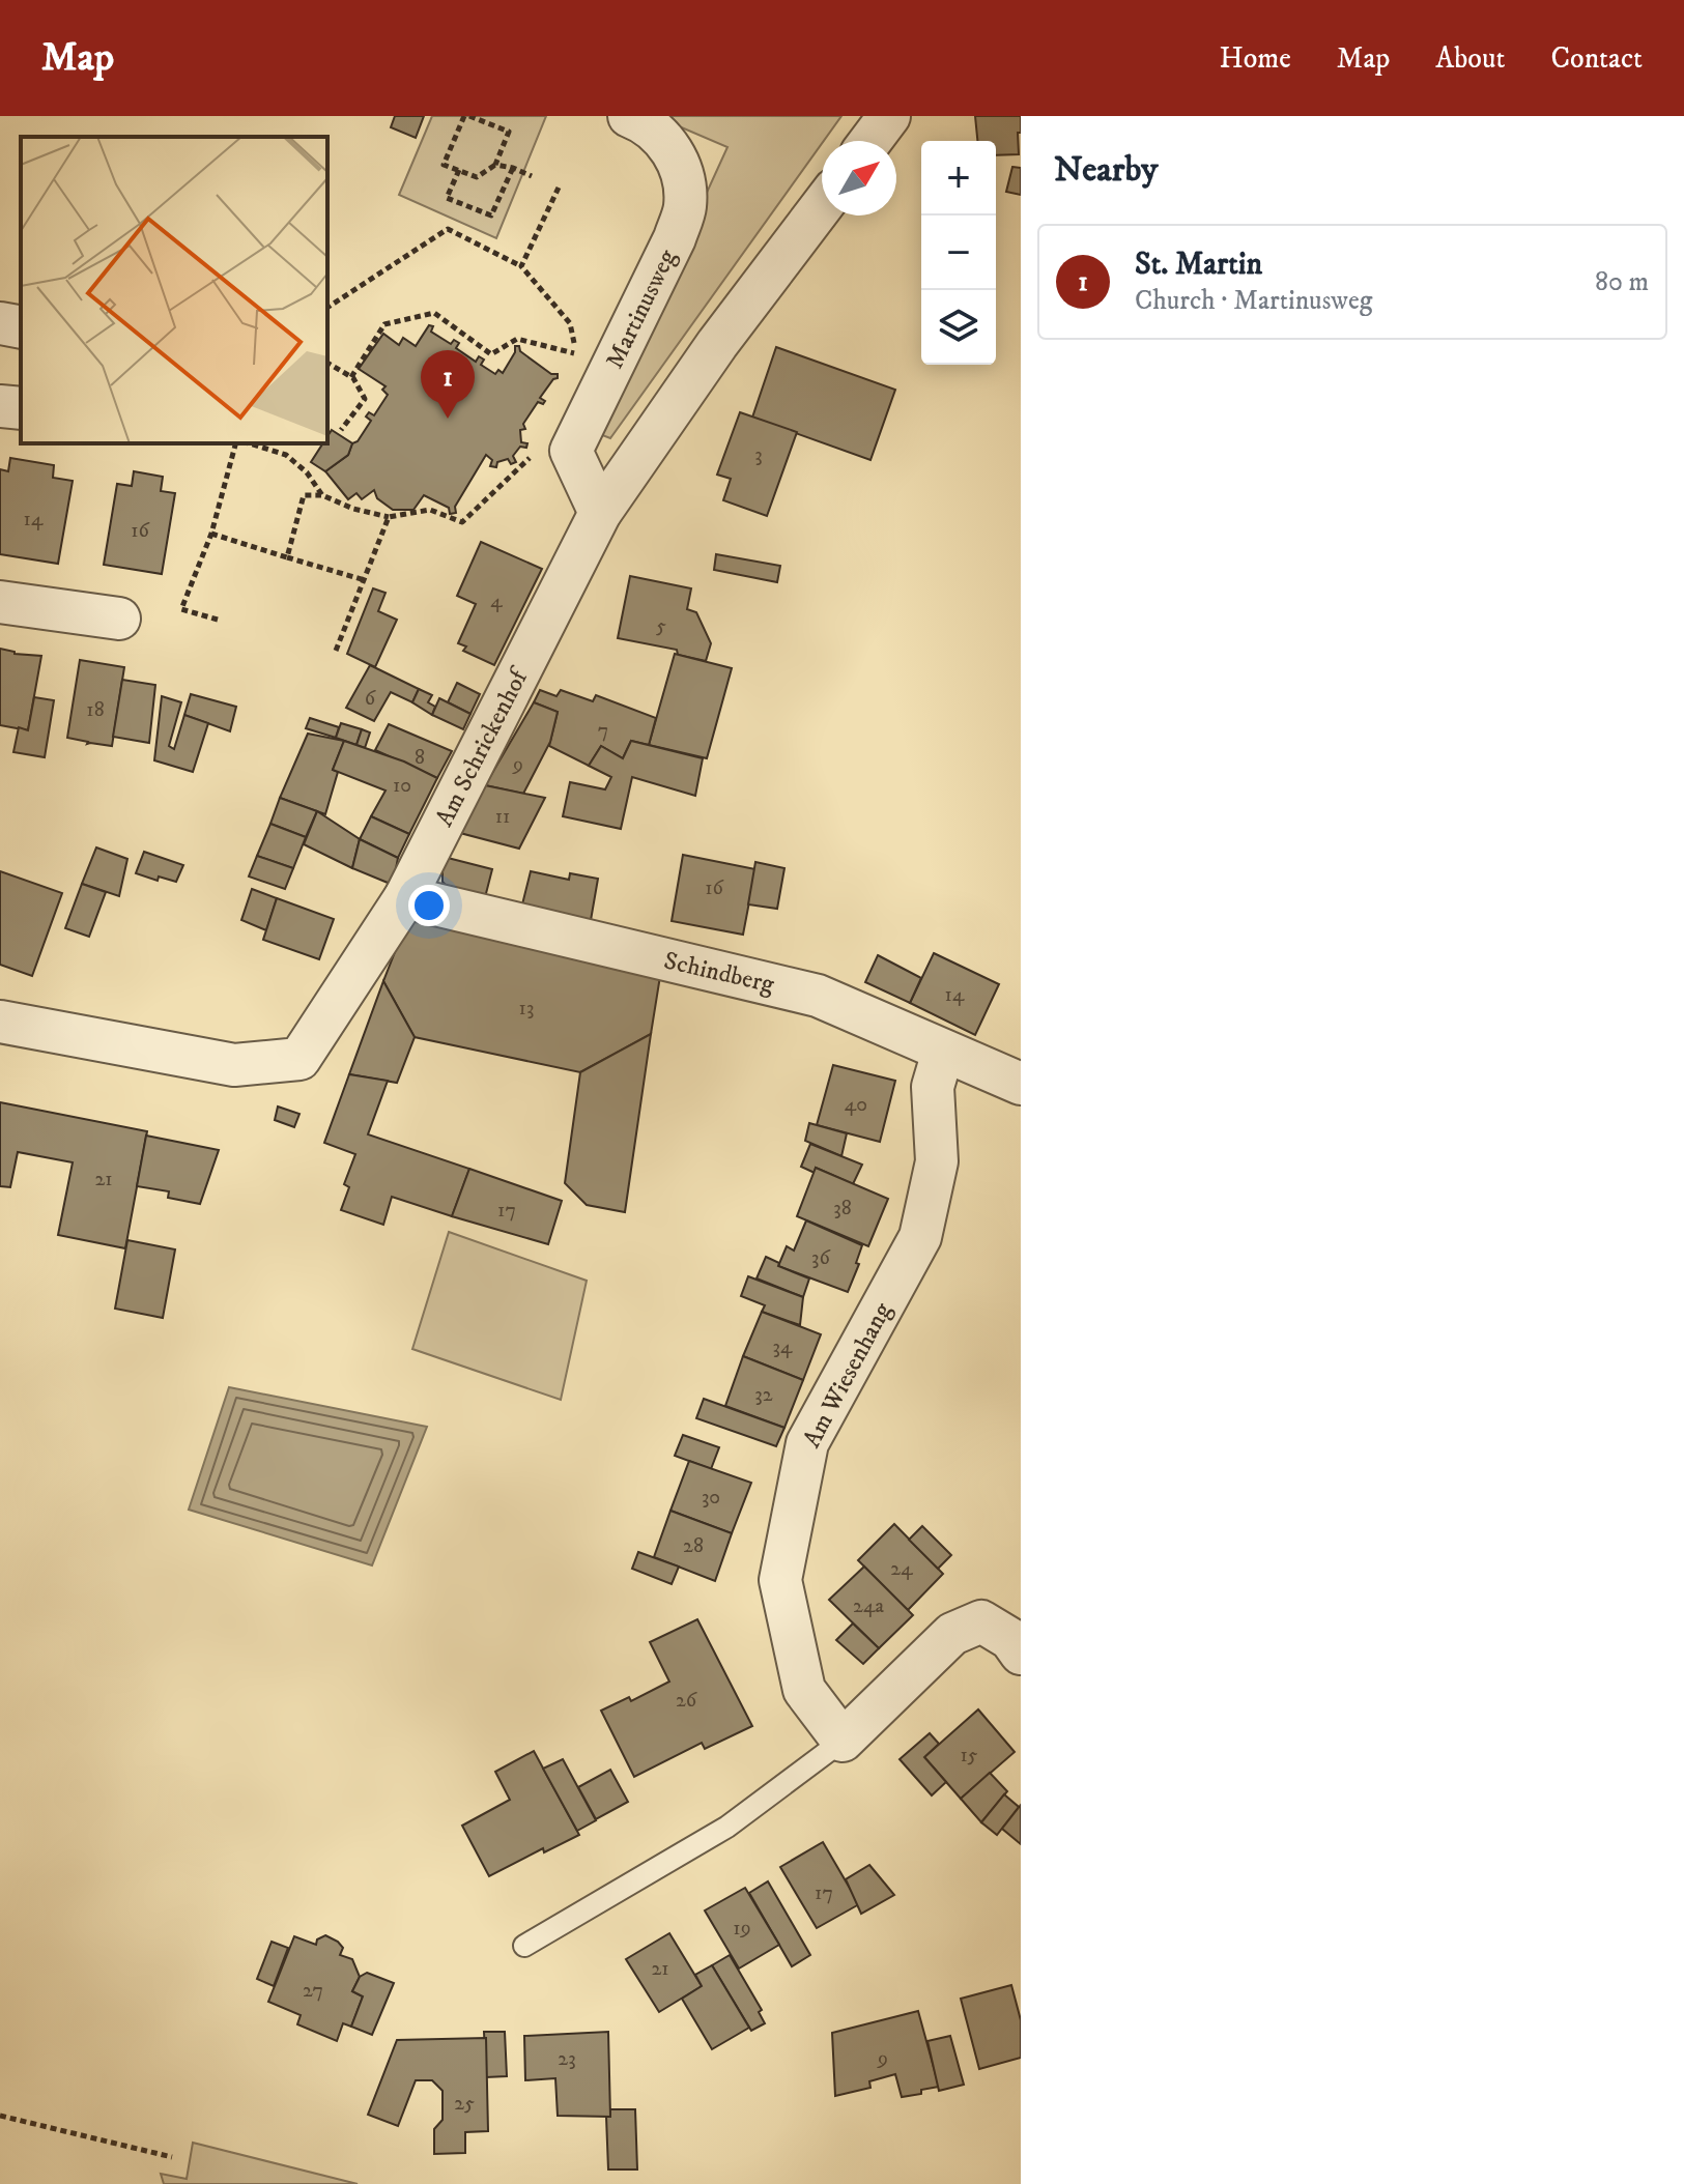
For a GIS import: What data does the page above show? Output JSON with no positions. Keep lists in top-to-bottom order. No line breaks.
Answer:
{"streets":{"street":["Martinusweg","Am Schrickenhof","Schindberg","Am Wiesenhang"]},"crossings":[["Martinusweg","Am Schrickenhof"],["Am Schrickenhof","Schindberg"],["Schindberg","Am Wiesenhang"]],"house_numbers":["3","14","16","4","5","6","18","7","8","9","10","11","16","14","13","40","21","38","17","36","34","32","30","28","24","24a","26","15","17","19","21","27","23","9","25"],"north":"top right","page":{"header":"Map","nav":["Home","Map","About","Contact"],"heading":"Nearby","map_buttons":["+","−"],"list":[{"mark":"1","name":"St. Martin","note":"Church · Martinusweg","value":"80 m"}],"pins":"1"}}
